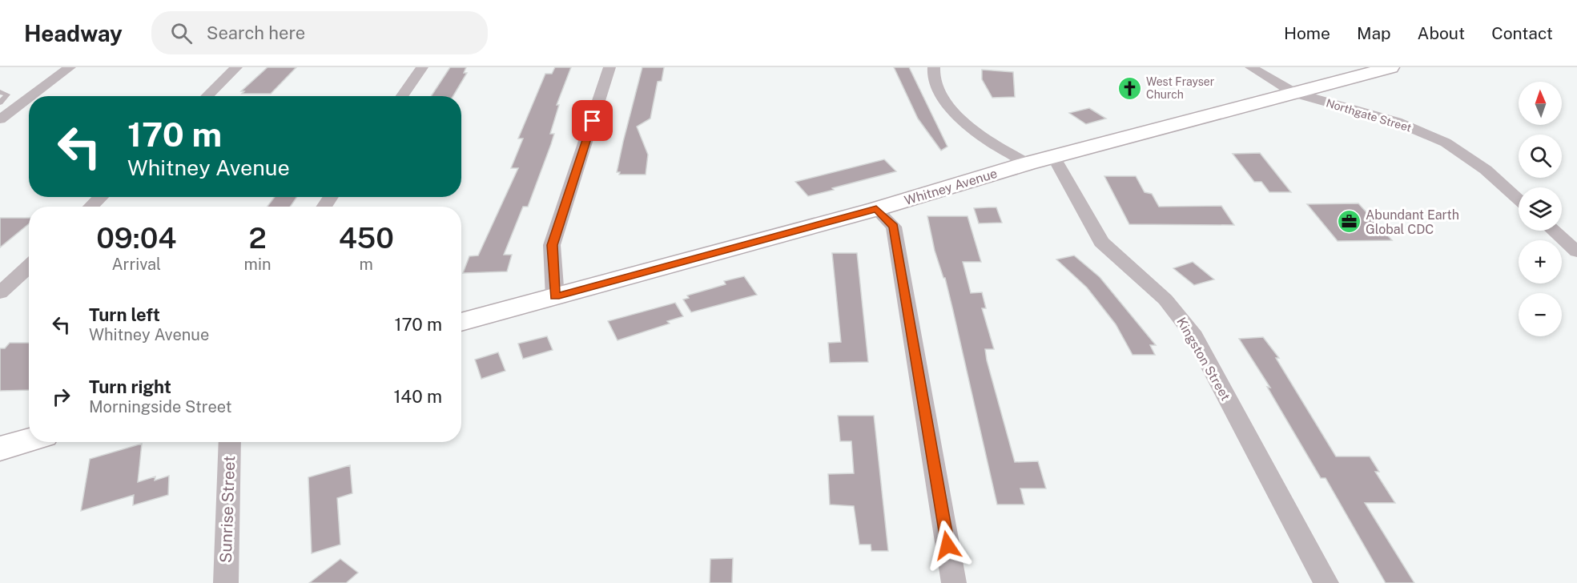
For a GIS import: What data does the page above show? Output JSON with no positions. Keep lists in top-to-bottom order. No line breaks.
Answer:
{"streets":{"main road":["Whitney Avenue"],"street":["Northgate Street","Kingston Street","Sunrise Street"]},"crossings":[["Northgate Street","Whitney Avenue"],["Whitney Avenue","Kingston Street"]],"places":{"church":["West Frayser Church"],"office":["Abundant Earth Global CDC"]},"north":"top","page":{"header":"Headway","search":"Search here","nav":["Home","Map","About","Contact"],"map_buttons":["+","−"],"turn":["170 m","Whitney Avenue"],"eta":["09:04","Arrival","2","min","450","m"],"list":[{"name":"Turn left","note":"Whitney Avenue","value":"170 m"},{"name":"Turn right","note":"Morningside Street","value":"140 m"}]}}
